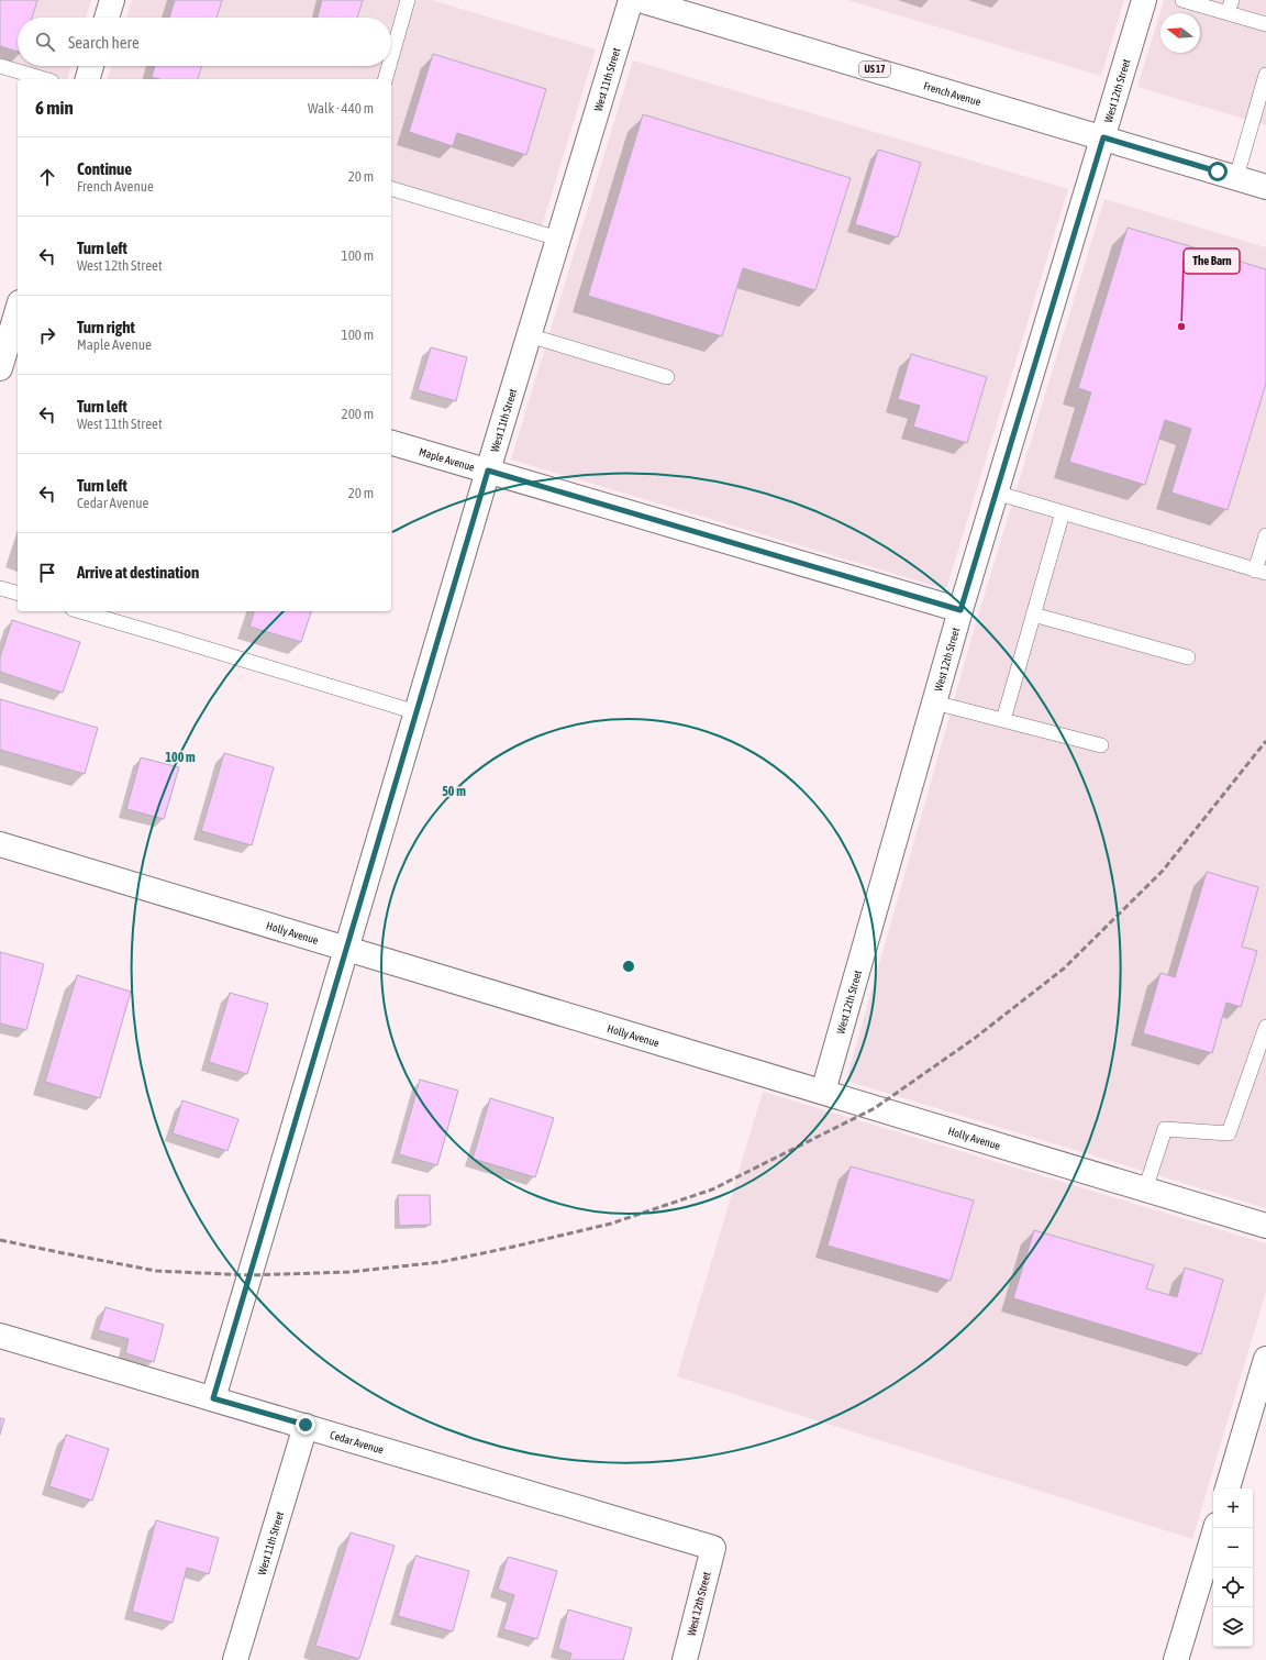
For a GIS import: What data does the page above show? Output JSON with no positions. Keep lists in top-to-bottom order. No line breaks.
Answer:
{"streets":{"street":["US 17","West 11th Street","West 12th Street","French Avenue","Maple Avenue","Holly Avenue","Cedar Avenue"]},"crossings":[["West 11th Street","Maple Avenue"],["West 11th Street","Holly Avenue"],["West 11th Street","Cedar Avenue"],["West 12th Street","French Avenue"],["West 12th Street","Maple Avenue"],["West 12th Street","Holly Avenue"],["West 12th Street","Cedar Avenue"]],"places":["The Barn"],"north":"left","page":{"search":"Search here","heading":["6 min","Walk · 440 m"],"list":[["Continue","French Avenue","20 m"],["Turn left","West 12th Street","100 m"],["Turn right","Maple Avenue","100 m"],["Turn left","West 11th Street","200 m"],["Turn left","Cedar Avenue","20 m"],"Arrive at destination"],"map_buttons":["+","−"]},"rings":["100 m","50 m"]}
